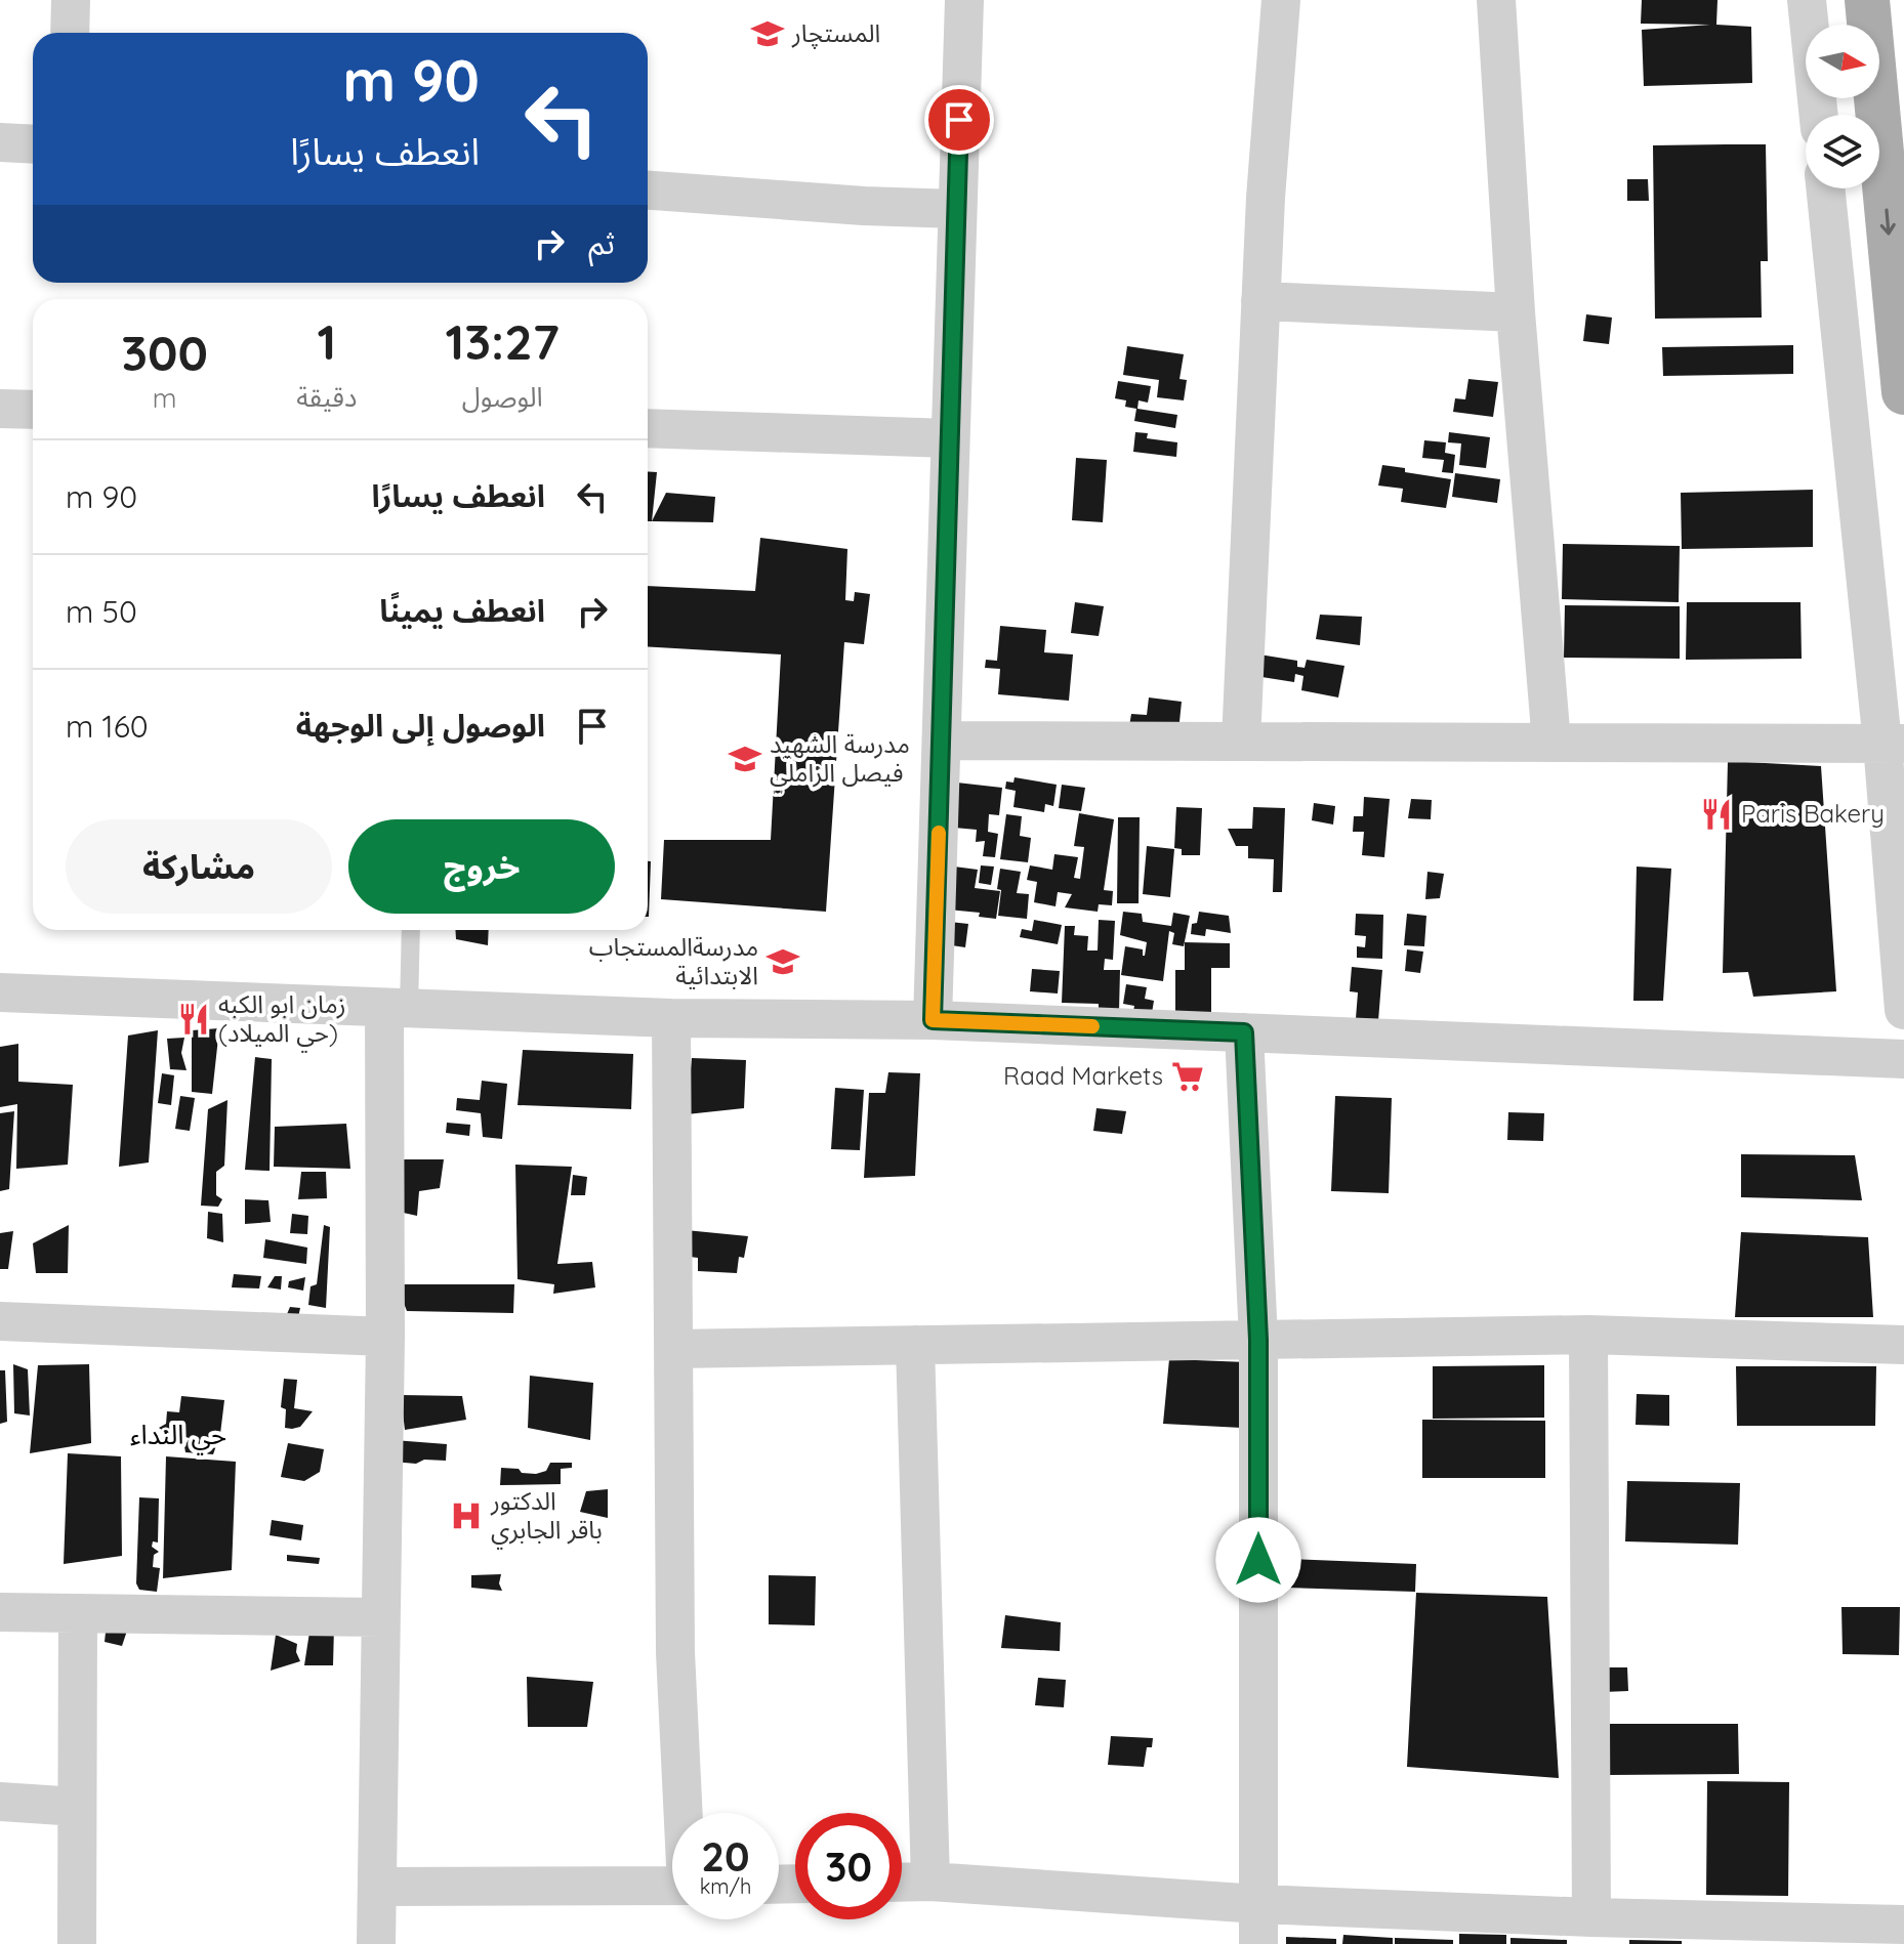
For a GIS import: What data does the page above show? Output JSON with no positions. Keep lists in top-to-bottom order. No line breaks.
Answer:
{"districts":["حي النداء"],"places":{"school or university":["المستچار","مدرسة الشهيد فيصل الزاملي","مدرسةالمستجاب الابتدائية"],"restaurant":["Paris Bakery","زمان ابو الكبه (حي الميلاد)"],"supermarket":["Raad Markets"],"hospital":["الدكتور باقر الجابري"]},"north":"right","page":{"turn":["90 m","انعطف يسارًا"],"then":"ثم","eta":["13:27","الوصول","1","دقيقة","300","m"],"list":[{"name":"انعطف يسارًا","value":"90 m"},{"name":"انعطف يمينًا","value":"50 m"},{"name":"الوصول إلى الوجهة","value":"160 m"}],"buttons":["خروج","مشاركة"],"speed":"20 km/h","limit":"30"}}
